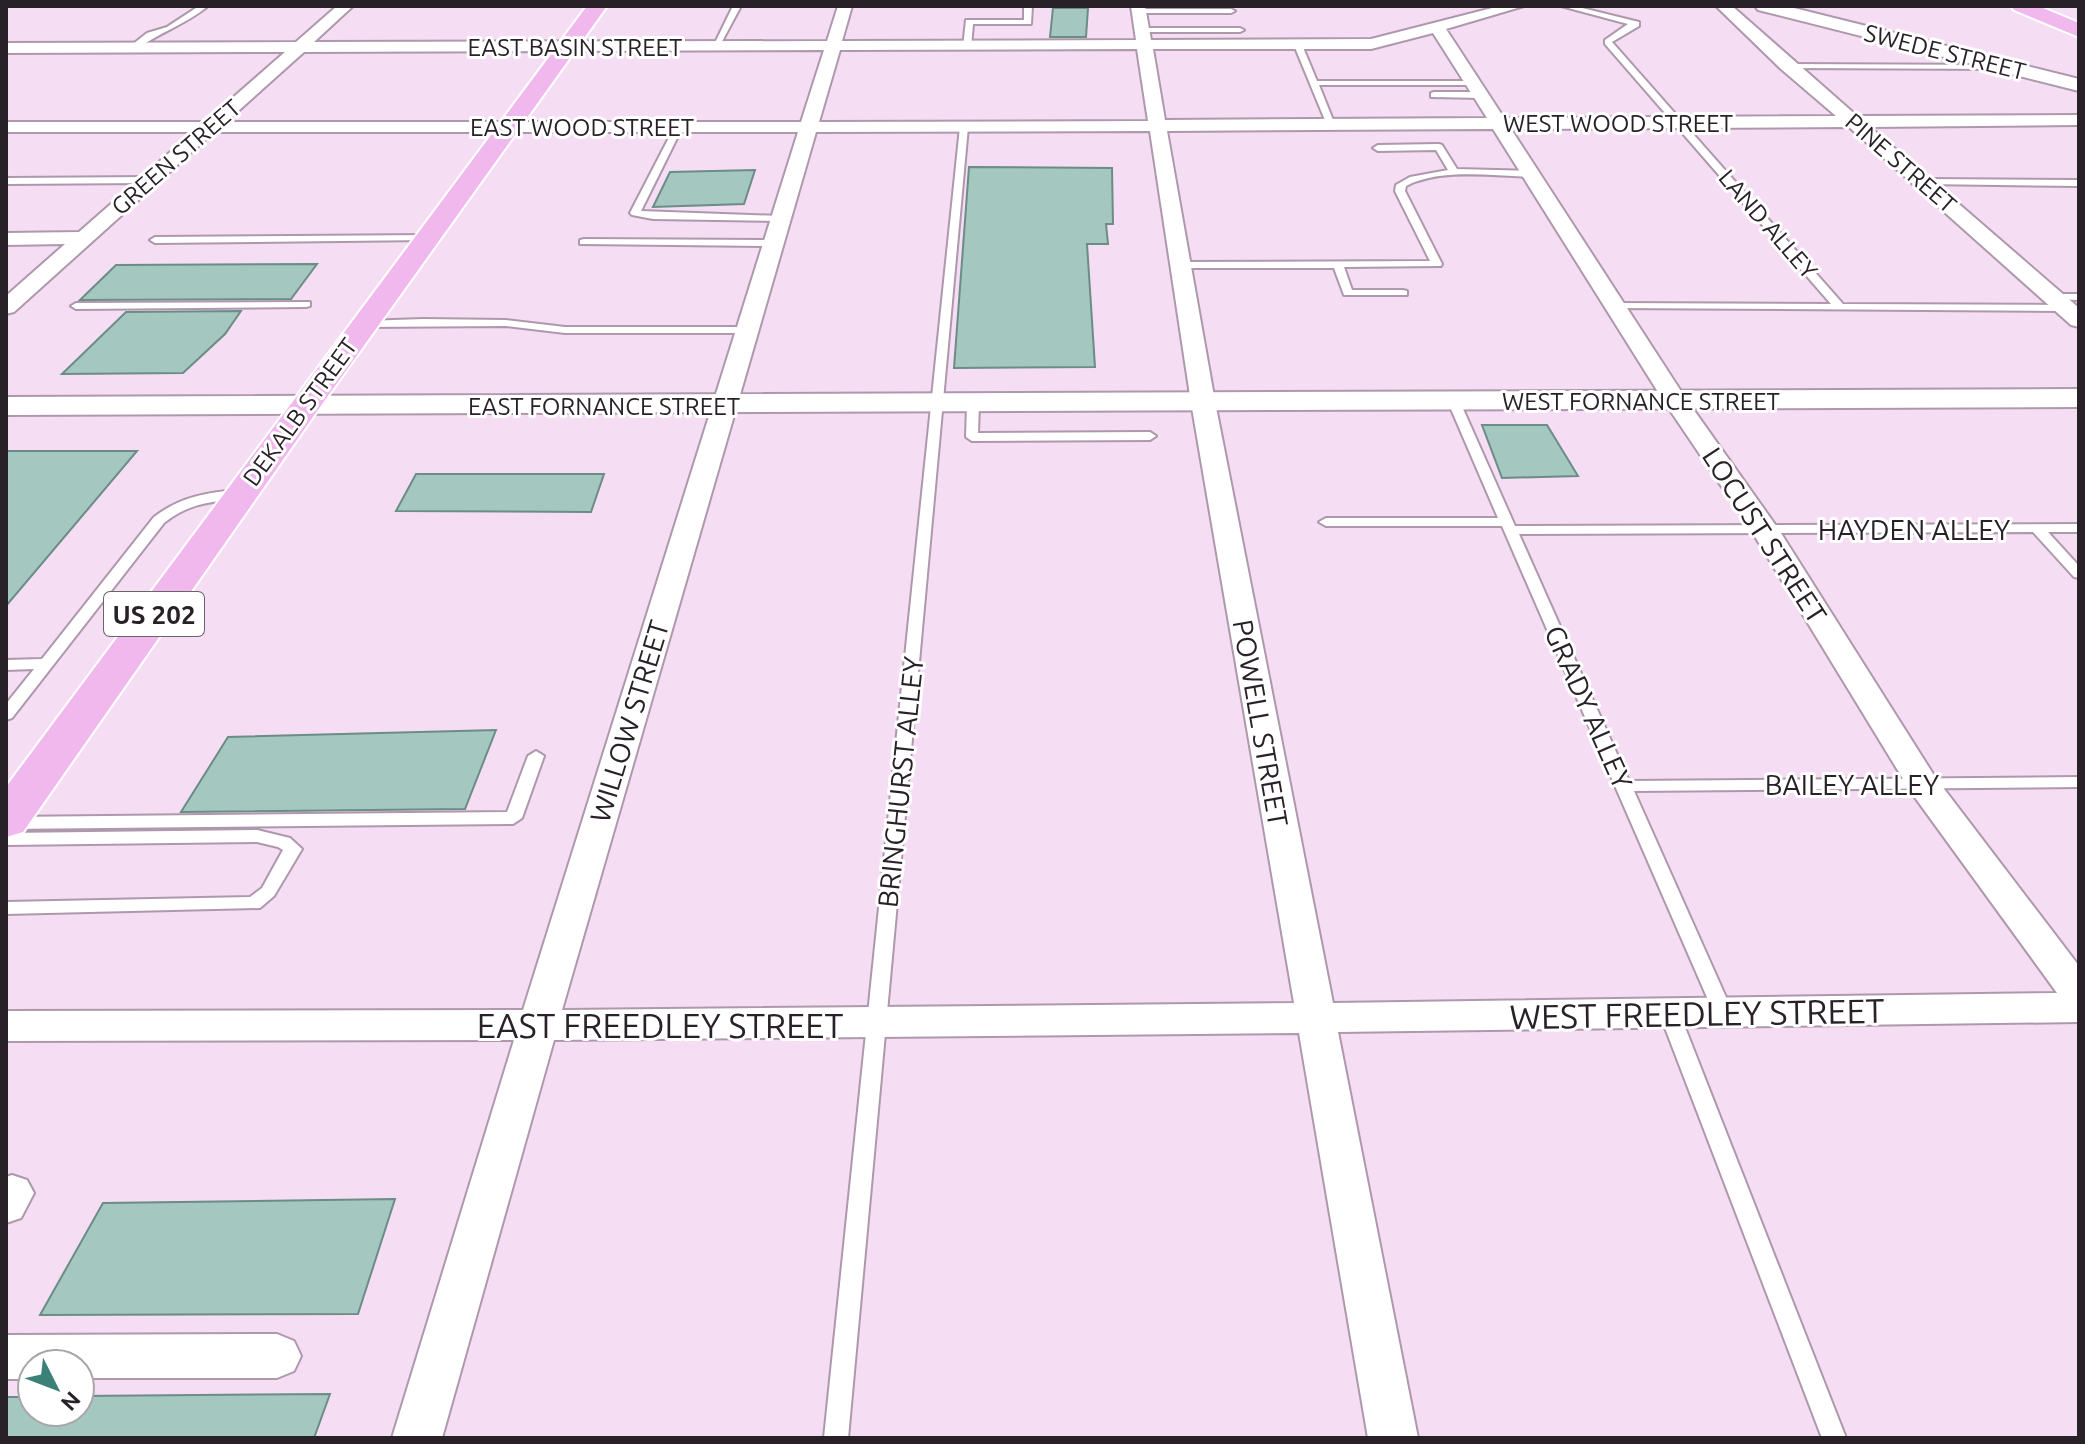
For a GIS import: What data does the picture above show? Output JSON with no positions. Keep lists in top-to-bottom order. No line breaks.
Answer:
{"streets":{"highway":["DEKALB STREET","US 202"],"street":["EAST BASIN STREET","SWEDE STREET","WEST WOOD STREET","EAST WOOD STREET","GREEN STREET","PINE STREET","WEST FORNANCE STREET","EAST FORNANCE STREET","LOCUST STREET","WILLOW STREET","POWELL STREET","WEST FREEDLEY STREET","EAST FREEDLEY STREET"],"lane":["LAND ALLEY","HAYDEN ALLEY","GRADY ALLEY","BRINGHURST ALLEY","BAILEY ALLEY"]},"crossings":[["EAST BASIN STREET","GREEN STREET"],["EAST BASIN STREET","DEKALB STREET"],["EAST BASIN STREET","LOCUST STREET"],["EAST BASIN STREET","WILLOW STREET"],["EAST BASIN STREET","POWELL STREET"],["WEST WOOD STREET","EAST WOOD STREET"],["WEST WOOD STREET","PINE STREET"],["WEST WOOD STREET","LAND ALLEY"],["WEST WOOD STREET","LOCUST STREET"],["WEST WOOD STREET","POWELL STREET"],["EAST WOOD STREET","GREEN STREET"],["EAST WOOD STREET","DEKALB STREET"],["EAST WOOD STREET","WILLOW STREET"],["EAST WOOD STREET","POWELL STREET"],["EAST WOOD STREET","BRINGHURST ALLEY"],["WEST FORNANCE STREET","EAST FORNANCE STREET"],["WEST FORNANCE STREET","LOCUST STREET"],["WEST FORNANCE STREET","GRADY ALLEY"],["WEST FORNANCE STREET","POWELL STREET"],["EAST FORNANCE STREET","DEKALB STREET"],["EAST FORNANCE STREET","WILLOW STREET"],["EAST FORNANCE STREET","POWELL STREET"],["EAST FORNANCE STREET","BRINGHURST ALLEY"],["HAYDEN ALLEY","LOCUST STREET"],["HAYDEN ALLEY","GRADY ALLEY"],["LOCUST STREET","BAILEY ALLEY"],["GRADY ALLEY","BAILEY ALLEY"],["GRADY ALLEY","WEST FREEDLEY STREET"],["WILLOW STREET","EAST FREEDLEY STREET"],["POWELL STREET","WEST FREEDLEY STREET"],["POWELL STREET","EAST FREEDLEY STREET"],["BRINGHURST ALLEY","EAST FREEDLEY STREET"],["WEST FREEDLEY STREET","EAST FREEDLEY STREET"]],"north":"bottom right"}
